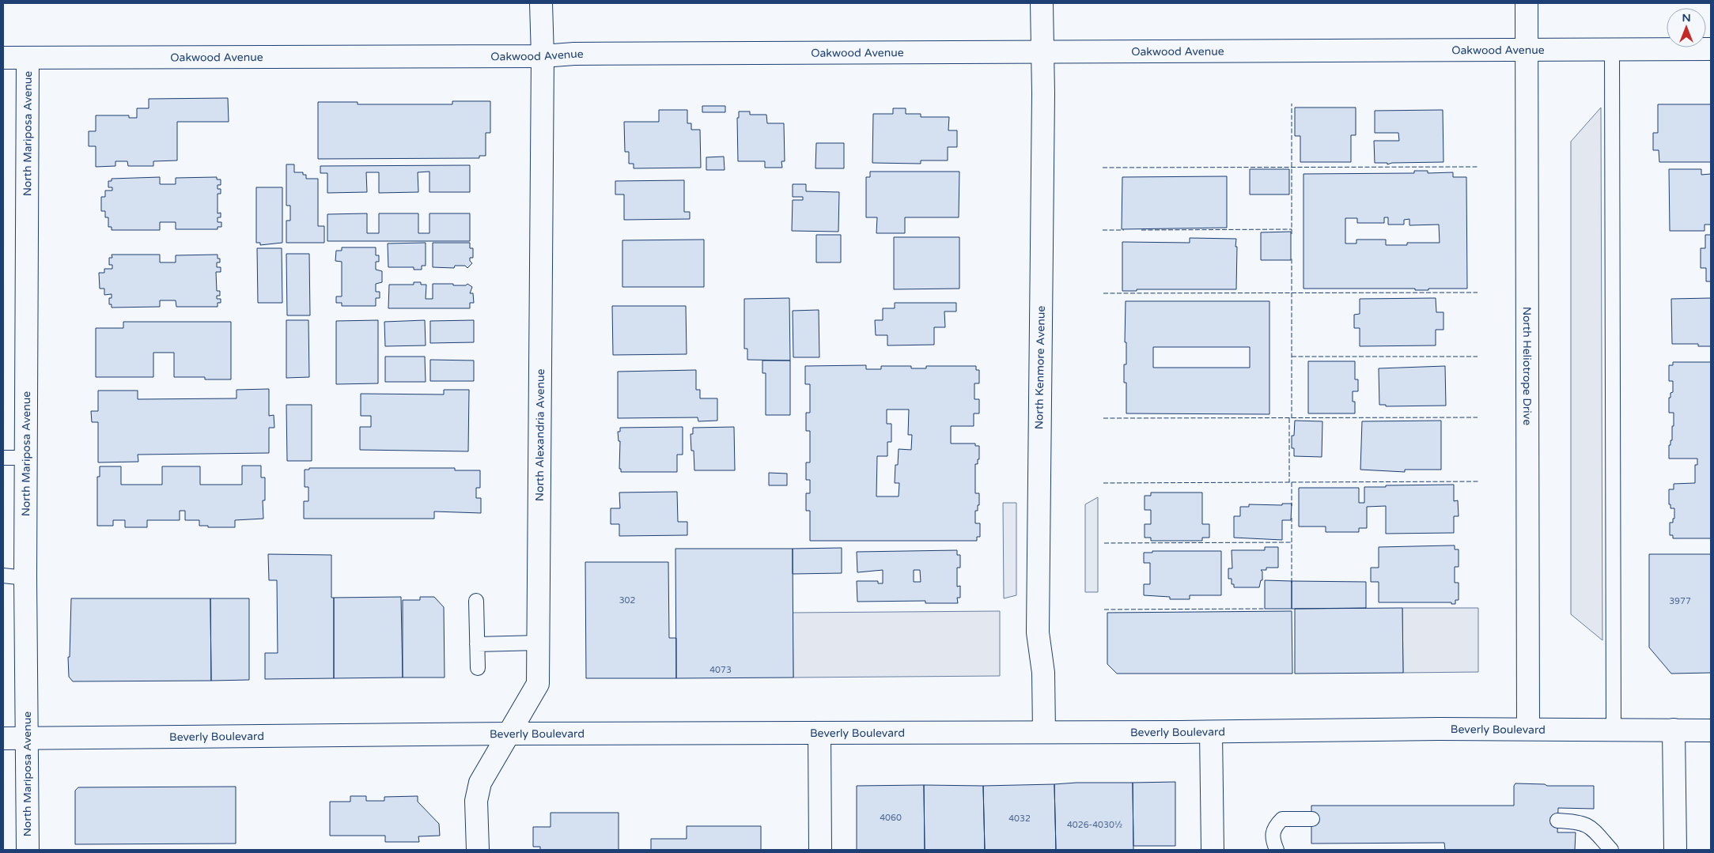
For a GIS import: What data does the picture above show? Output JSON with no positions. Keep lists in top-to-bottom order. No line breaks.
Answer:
{"streets":{"street":["Oakwood Avenue","North Mariposa Avenue","North Heliotrope Drive","North Kenmore Avenue","North Alexandria Avenue","Beverly Boulevard"]},"crossings":[["Oakwood Avenue","North Mariposa Avenue"],["Oakwood Avenue","North Heliotrope Drive"],["Oakwood Avenue","North Kenmore Avenue"],["Oakwood Avenue","North Alexandria Avenue"],["North Mariposa Avenue","Beverly Boulevard"],["North Heliotrope Drive","Beverly Boulevard"],["North Kenmore Avenue","Beverly Boulevard"],["North Alexandria Avenue","Beverly Boulevard"]],"house_numbers":["302","3977","4073","4060","4032","4026-4030½"],"north":"top"}
